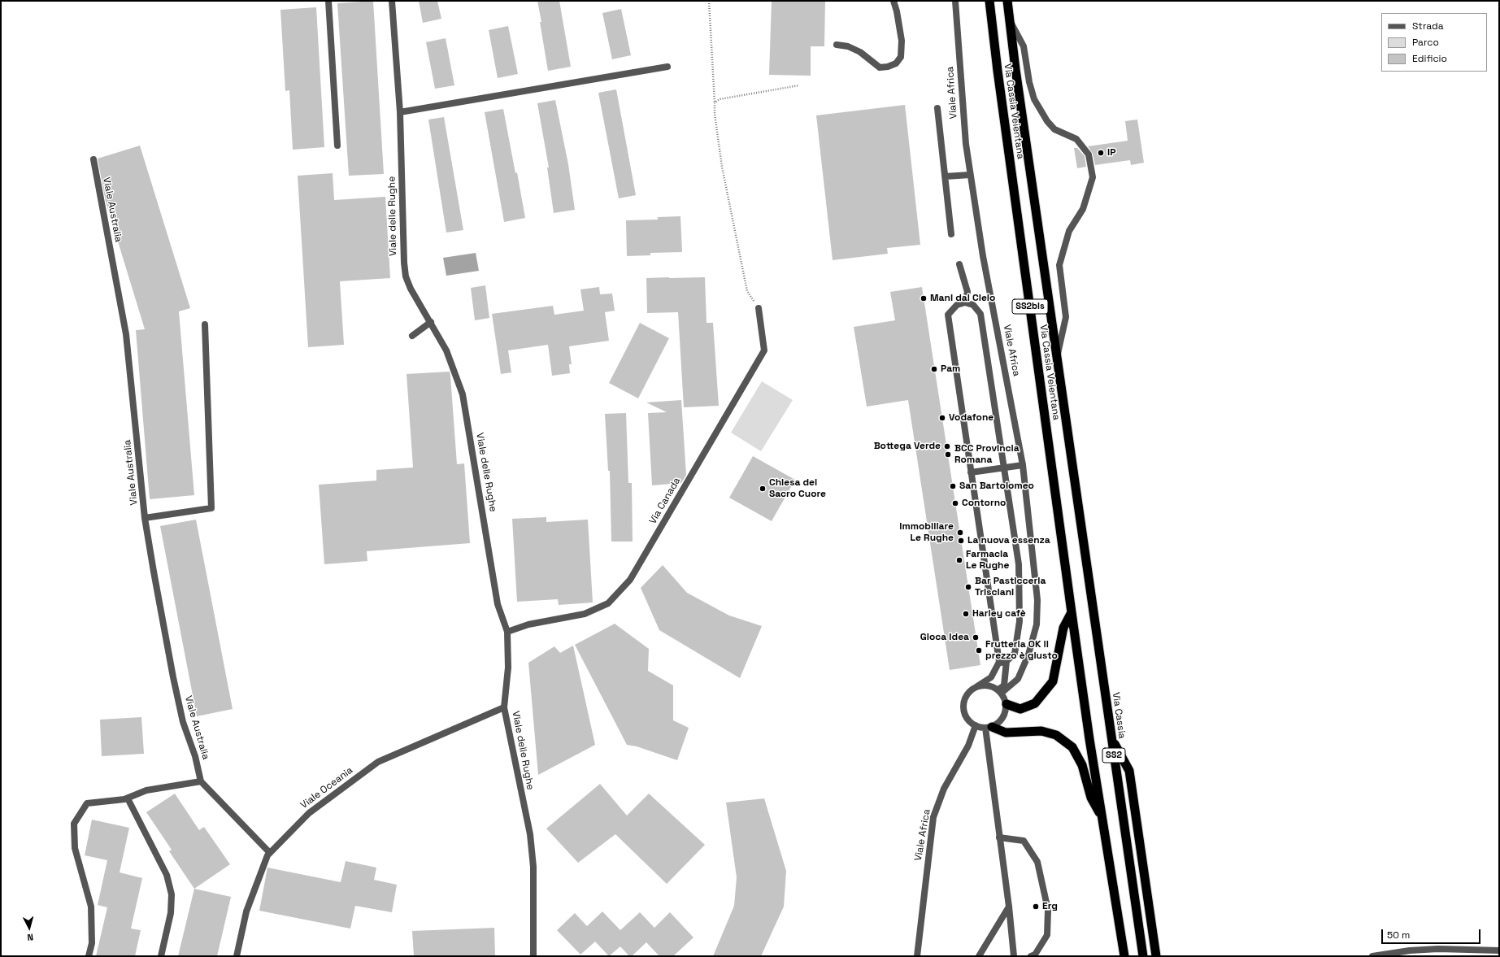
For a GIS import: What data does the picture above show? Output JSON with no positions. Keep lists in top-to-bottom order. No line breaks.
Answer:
{"streets":{"highway":["Via Cassia Veientana","SS2bis","Via Cassia","SS2"],"street":["Viale Africa","Viale Australia","Viale delle Rughe","Via Canada","Viale Oceania"]},"crossings":[["Via Cassia Veientana","Via Cassia"],["Via Cassia Veientana","SS2"],["Viale delle Rughe","Via Canada"],["Viale delle Rughe","Viale Oceania"]],"places":["IP","Mani dal Cielo","Pam","Vodafone","Bottega Verde","BCC Provincia Romana","San Bartolomeo","Chiesa del Sacro Cuore","Contorno","Immobiliare Le Rughe","La nuova essenza","Farmacia Le Rughe","Bar Pasticceria Trisciani","Harley cafè","Gioca Idea","Frutteria OK il prezzo è giusto","Erg"],"legend":["Strada","Parco","Edificio"],"scale_bar":"50 m","north":"bottom"}
